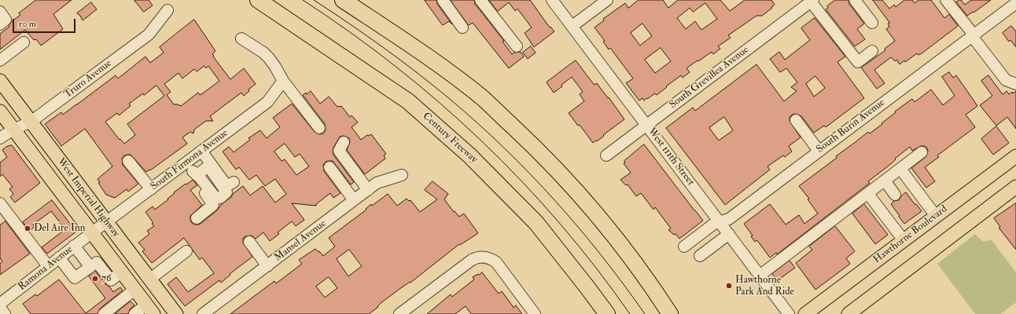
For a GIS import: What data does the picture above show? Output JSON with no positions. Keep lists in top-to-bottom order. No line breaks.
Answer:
{"streets":{"highway":["Century Freeway"],"main road":["West Imperial Highway","Hawthorne Boulevard"],"street":["South Grevillea Avenue","Truro Avenue","South Burin Avenue","West 111th Street","South Firmona Avenue","Mansel Avenue","Ramona Avenue"]},"crossings":[["South Grevillea Avenue","West 111th Street"],["Truro Avenue","West Imperial Highway"],["South Burin Avenue","West 111th Street"],["South Firmona Avenue","West Imperial Highway"],["South Firmona Avenue","Ramona Avenue"],["West Imperial Highway","Ramona Avenue"]],"places":["Del Aire Inn","76","Hawthorne Park And Ride"],"scale_bar":"50 m"}
